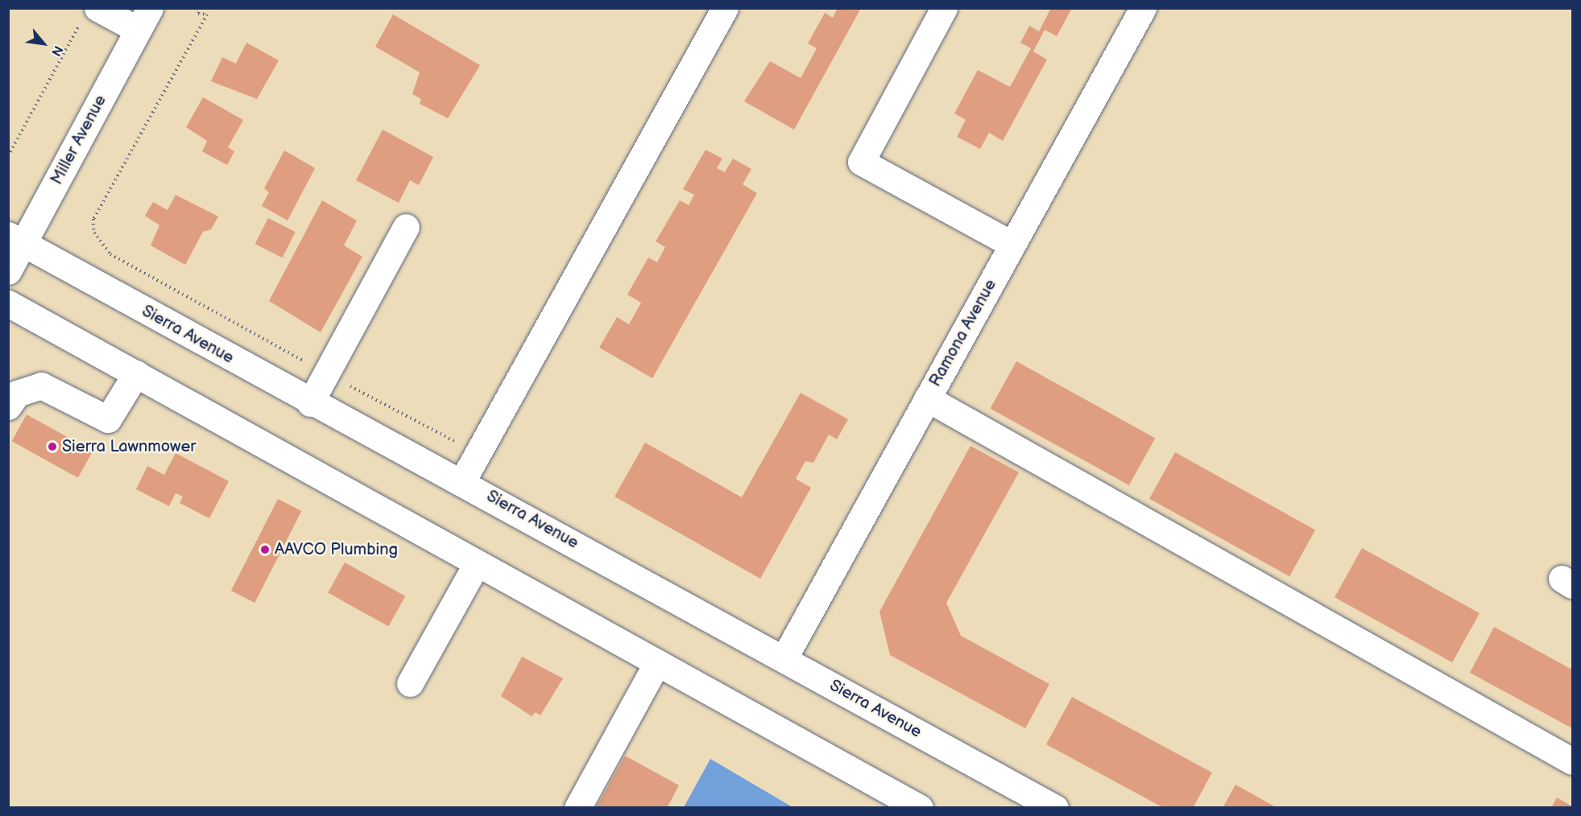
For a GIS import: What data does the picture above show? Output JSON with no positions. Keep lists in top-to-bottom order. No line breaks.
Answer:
{"streets":{"main road":["Miller Avenue","Ramona Avenue","Sierra Avenue"]},"crossings":[["Miller Avenue","Sierra Avenue"],["Ramona Avenue","Sierra Avenue"]],"places":["Sierra Lawnmower","AAVCO Plumbing"],"north":"bottom right"}
